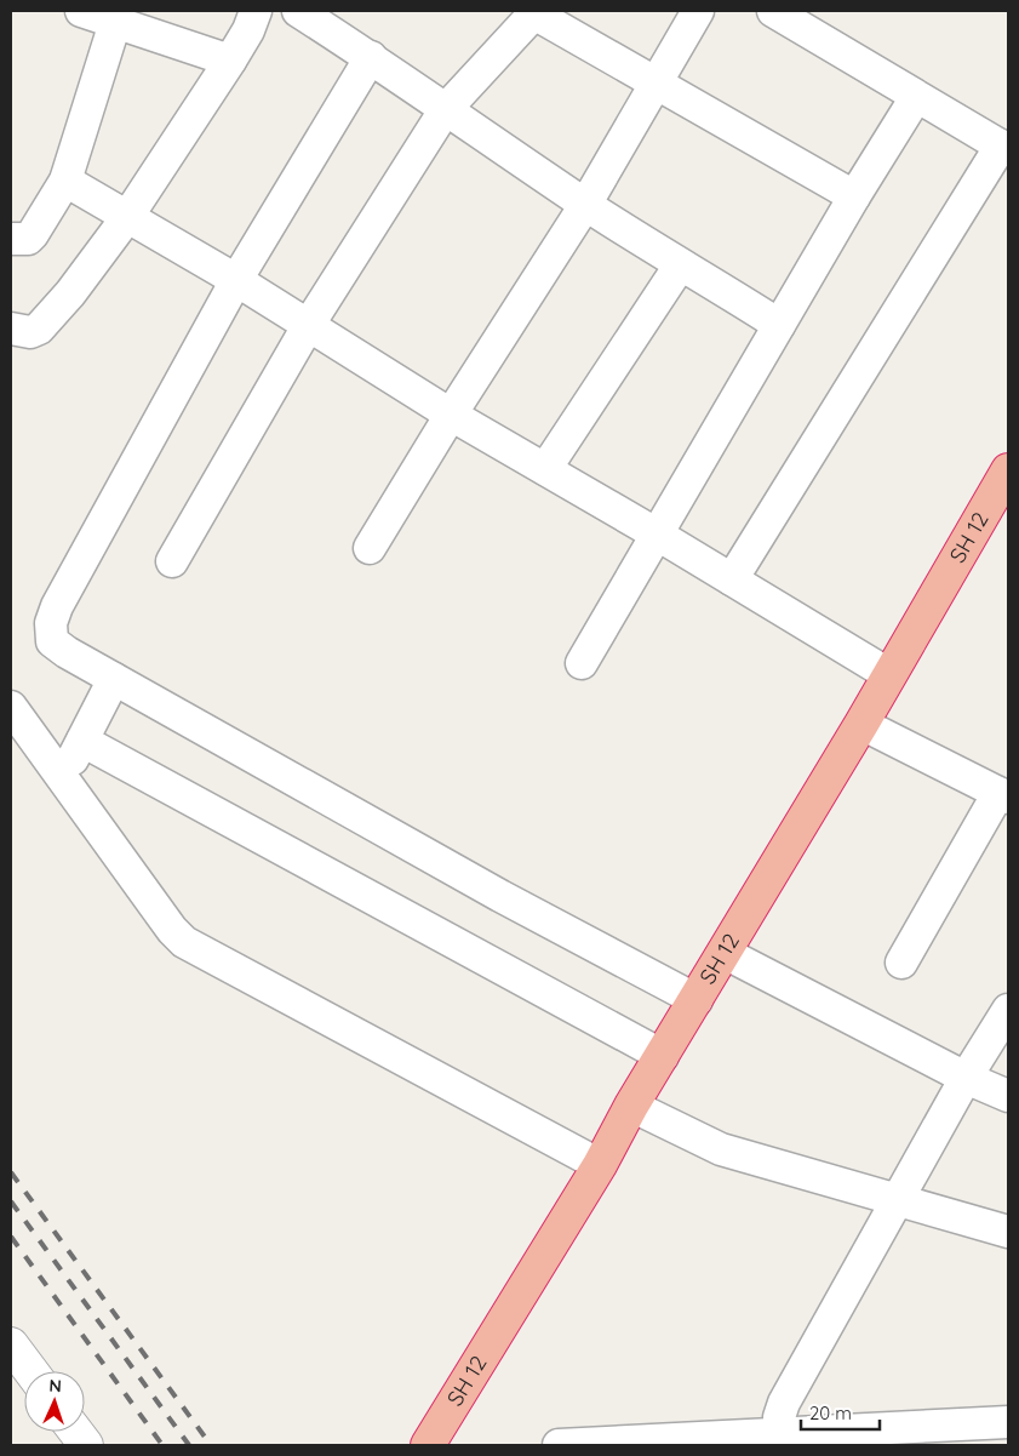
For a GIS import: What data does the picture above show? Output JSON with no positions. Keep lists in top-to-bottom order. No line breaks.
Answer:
{"streets":{"highway":["SH 12"]},"scale_bar":"20 m","north":"top"}
